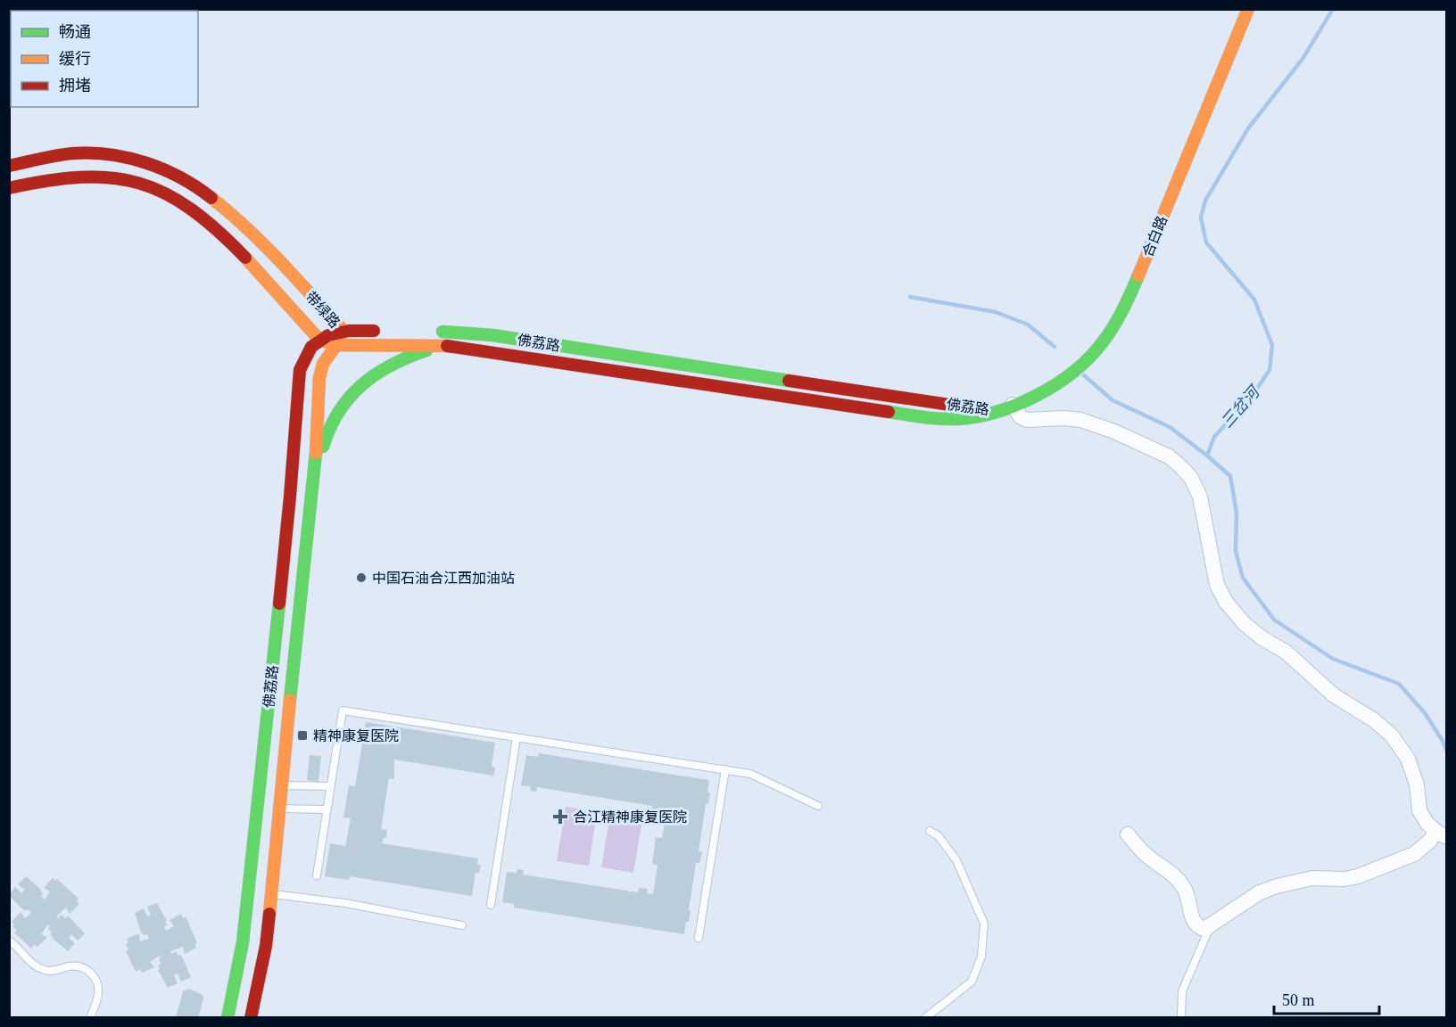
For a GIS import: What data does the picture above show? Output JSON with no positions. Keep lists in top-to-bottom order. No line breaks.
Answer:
{"streets":{"main road":["合白路","带绿路","佛荔路"]},"crossings":[["合白路","佛荔路"],["带绿路","佛荔路"]],"water":["三岔河"],"places":{"other":["中国石油合江西加油站"],"transit":["精神康复医院"],"health":["合江精神康复医院"]},"legend":["畅通","缓行","拥堵"],"scale_bar":"50 m"}
